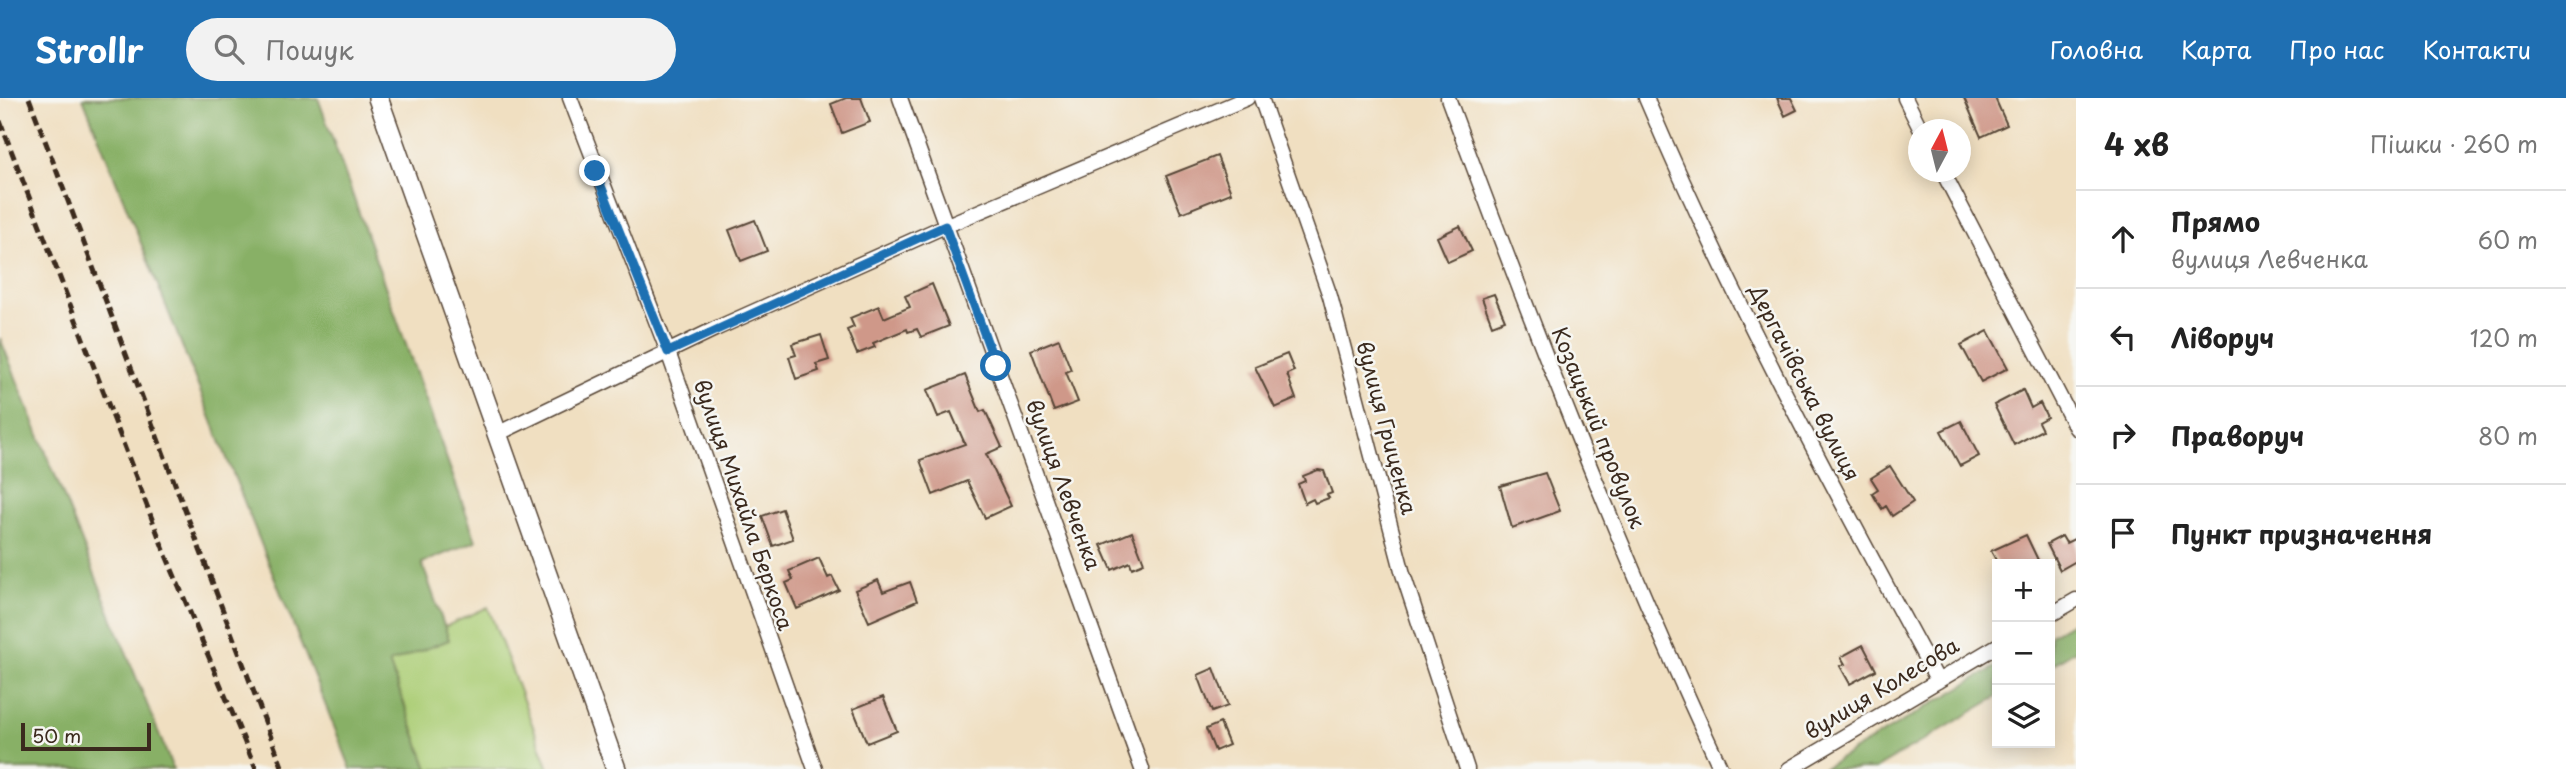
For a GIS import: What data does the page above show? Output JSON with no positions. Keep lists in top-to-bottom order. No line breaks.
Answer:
{"streets":{"street":["Дергачівська вулиця","вулиця Гриценка","Козацький провулок","вулиця Левченка","вулиця Михайла Беркоса","вулиця Колесова"]},"crossings":[["Дергачівська вулиця","вулиця Колесова"]],"scale_bar":"50 m","north":"top","page":{"header":"Strollr","search":"Пошук","nav":["Головна","Карта","Про нас","Контакти"],"heading":["4 хв","Пішки · 260 m"],"list":[["Прямо","вулиця Левченка","60 m"],["Ліворуч","120 m"],["Праворуч","80 m"],"Пункт призначення"],"map_buttons":["+","−"],"scale":"50 m"}}
